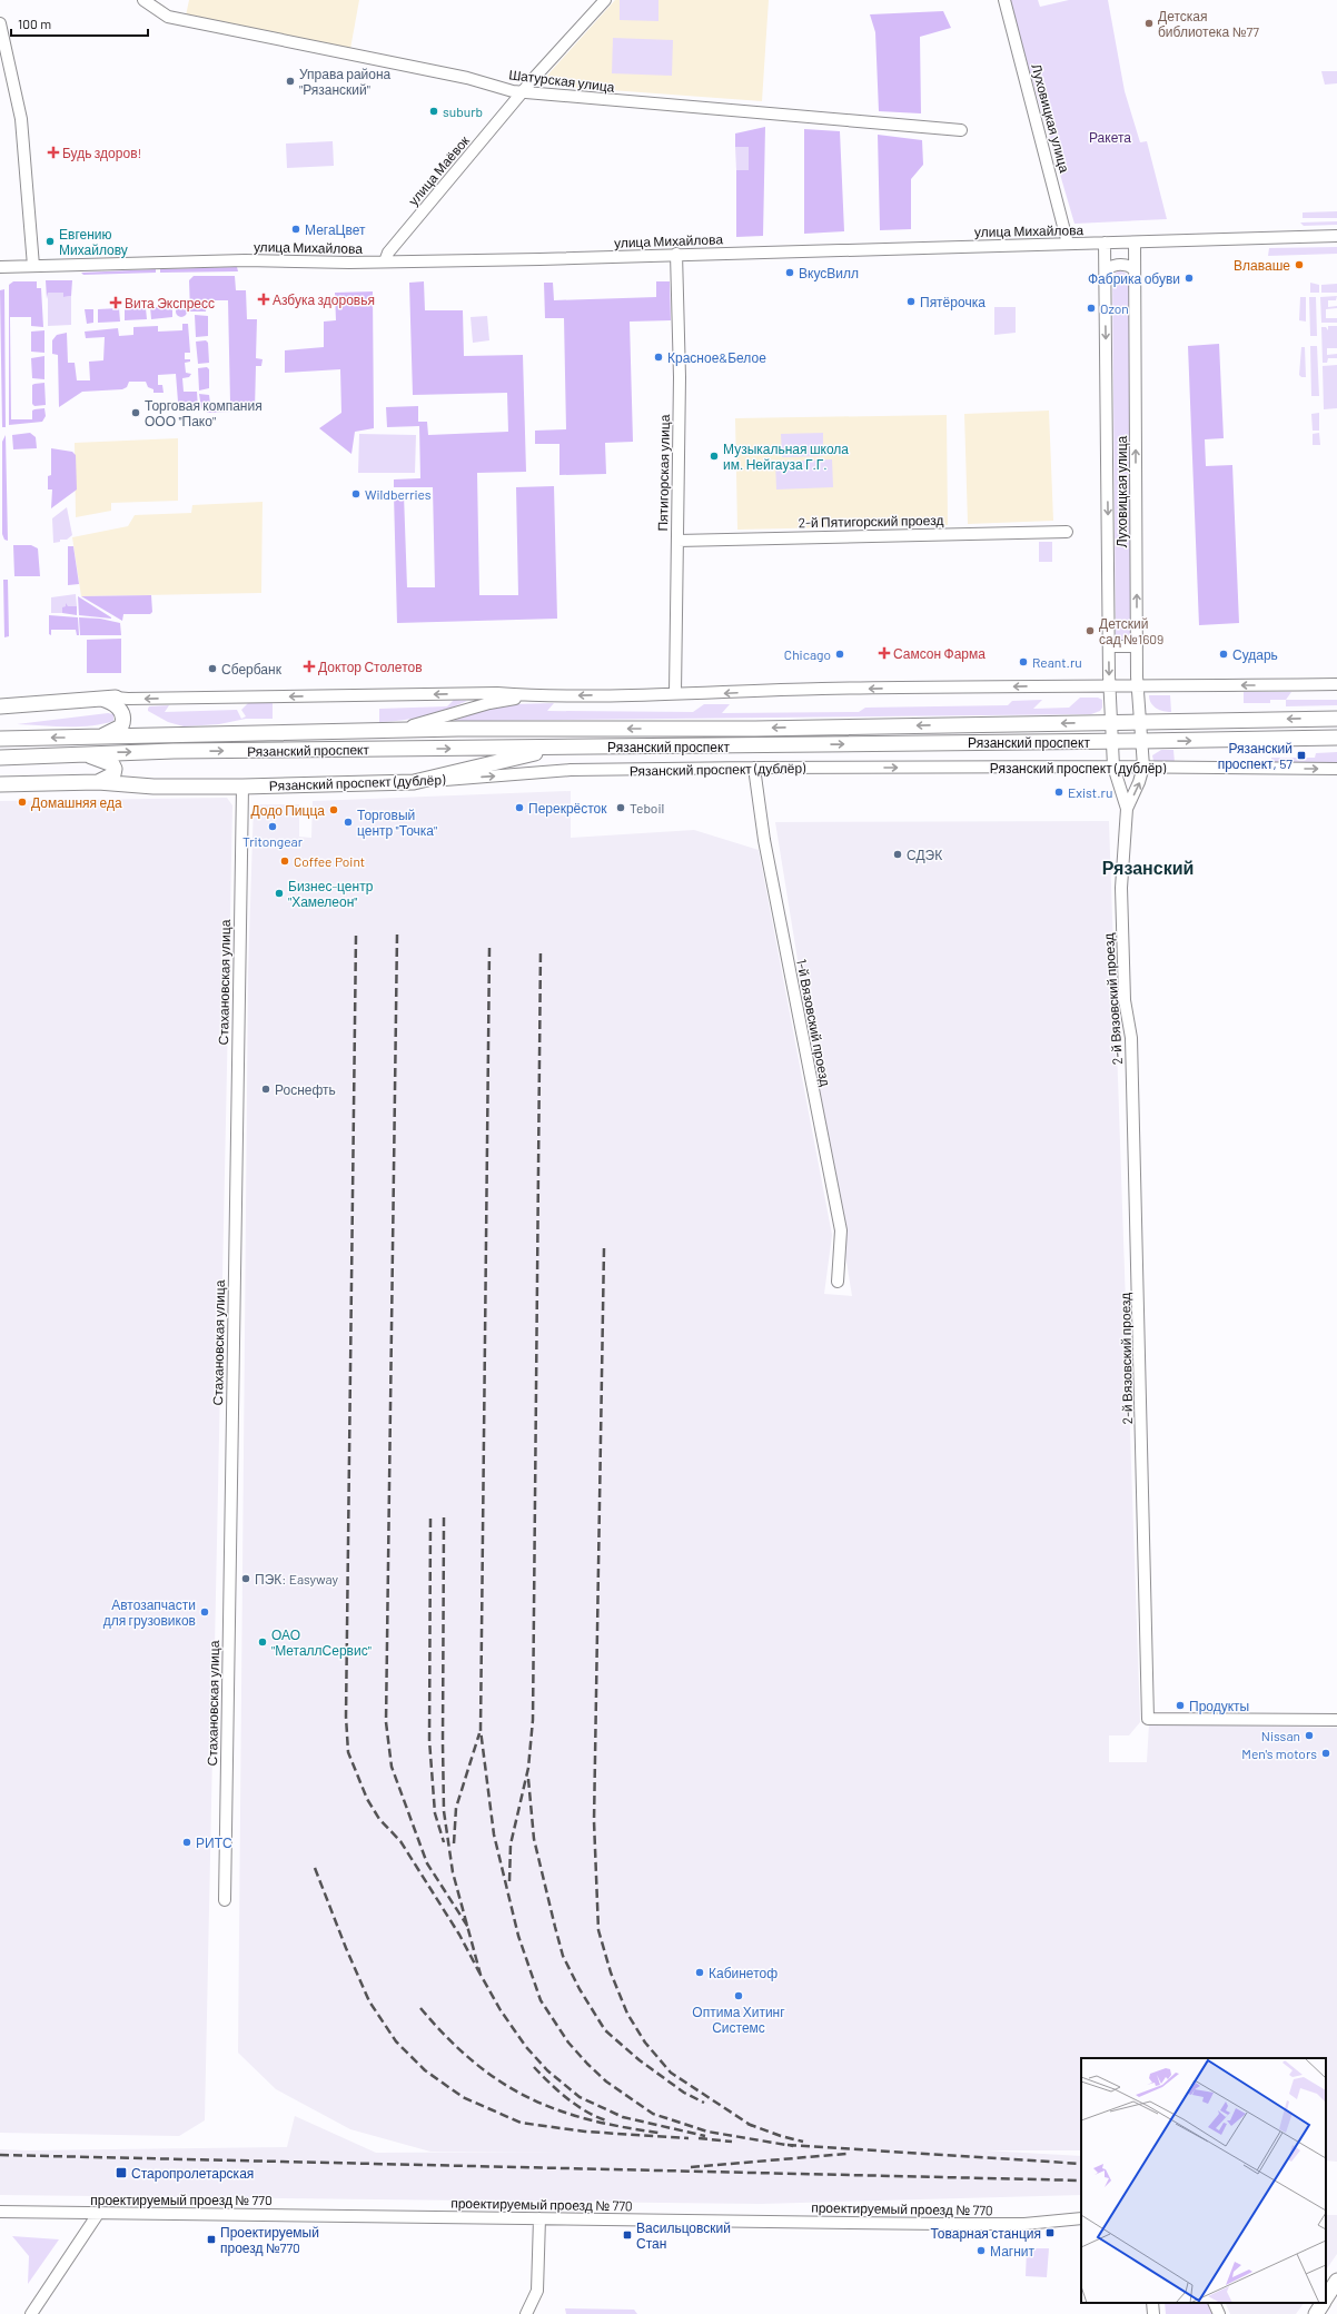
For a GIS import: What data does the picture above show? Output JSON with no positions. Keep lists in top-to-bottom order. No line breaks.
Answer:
{"streets":{"main road":["Рязанский проспект","Рязанский проспект (дублёр)"],"street":["Шатурская улица","Луховицкая улица","улица Маёвок","улица Михайлова","Пятигорская улица","2-й Пятигорский проезд","Стахановская улица","2-й Вязовский проезд","1-й Вязовский проезд","проектируемый проезд № 770"]},"crossings":[["Шатурская улица","улица Маёвок"],["Луховицкая улица","улица Михайлова"],["Луховицкая улица","Рязанский проспект"],["Луховицкая улица","2-й Вязовский проезд"],["улица Маёвок","улица Михайлова"],["улица Михайлова","Пятигорская улица"],["Пятигорская улица","2-й Пятигорский проезд"],["Рязанский проспект","2-й Вязовский проезд"],["Рязанский проспект (дублёр)","Стахановская улица"],["Рязанский проспект (дублёр)","2-й Вязовский проезд"],["Рязанский проспект (дублёр)","1-й Вязовский проезд"]],"districts":["Рязанский"],"parks":["Ракета"],"places":{"other":["Детская библиотека №77","Управа района \"Рязанский\"","suburb","МегаЦвет","Евгению Михайлову","Влаваше","ВкусВилл","Фабрика обуви","Пятёрочка","Ozon","Красное&Белое","Торговая компания ООО \"Пако\"","Музыкальная школа им. Нейгауза Г.Г.","Wildberries","Детский сад №1609","Chicago","Сударь","Reant.ru","Сбербанк","Exist.ru","Домашняя еда","Перекрёсток","Teboil","Додо Пицца","Торговый центр \"Точка\"","Tritongear","СДЭК","Coffee Point","Бизнес-центр \"Хамелеон\"","Роснефть","ПЭК: Easyway","Автозапчасти для грузовиков","ОАО \"МеталлСервис\"","Продукты","Nissan","Men's motors","РИТС","Кабинетоф","Оптима Хитинг Системс","Магнит"],"health":["Будь здоров!","Азбука здоровья","Вита Экспресс","Самсон Фарма","Доктор Столетов"],"transit":["Рязанский проспект, 57","Старопролетарская","Товарная станция","Васильцовский Стан","Проектируемый проезд №770"]},"scale_bar":"100 m"}
